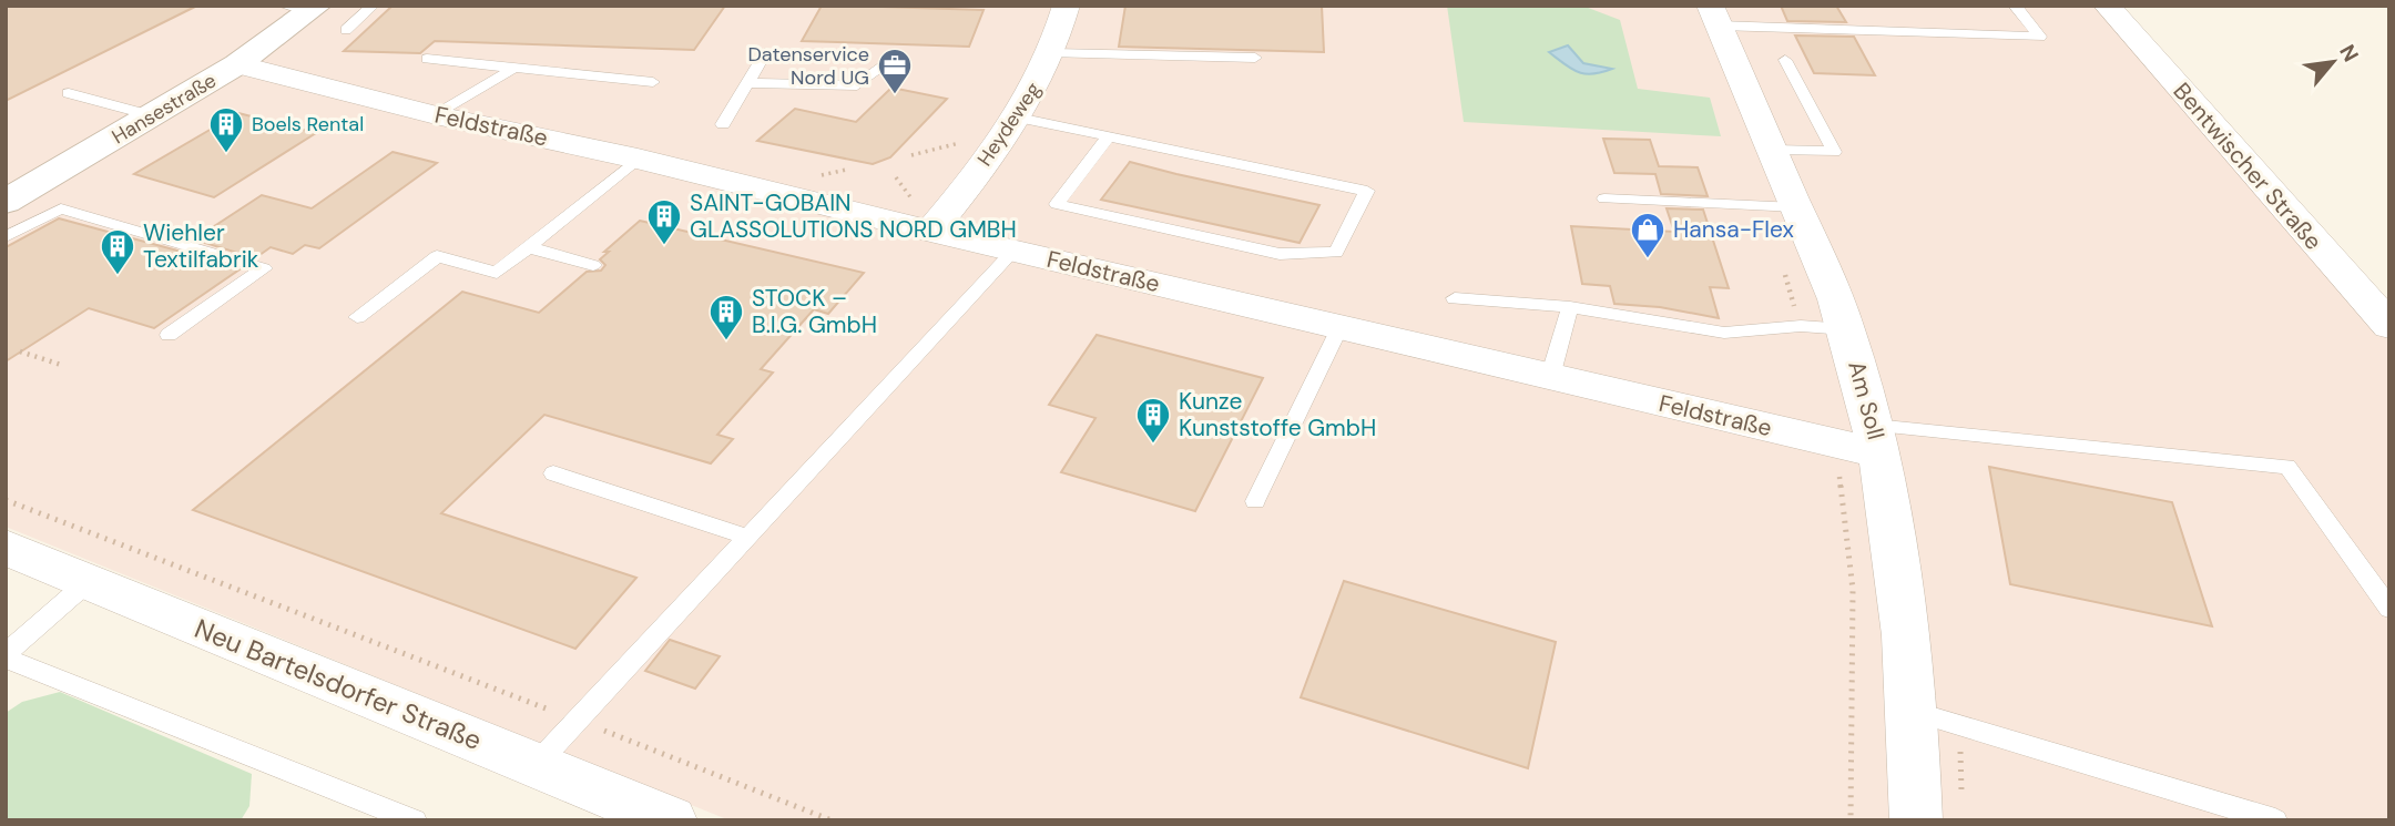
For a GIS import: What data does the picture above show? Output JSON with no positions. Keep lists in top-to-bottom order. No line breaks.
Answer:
{"streets":{"street":["Hansestraße","Heydeweg","Feldstraße","Bentwischer Straße","Am Soll","Neu Bartelsdorfer Straße"]},"crossings":[["Hansestraße","Feldstraße"],["Heydeweg","Feldstraße"],["Feldstraße","Am Soll"]],"places":{"office":["Datenservice Nord UG"],"building":["Boels Rental","SAINT-GOBAIN GLASSOLUTIONS NORD GMBH","Wiehler Textilfabrik","STOCK – B.I.G. GmbH","Kunze Kunststoffe GmbH"],"shop":["Hansa-Flex"]},"north":"top right"}
